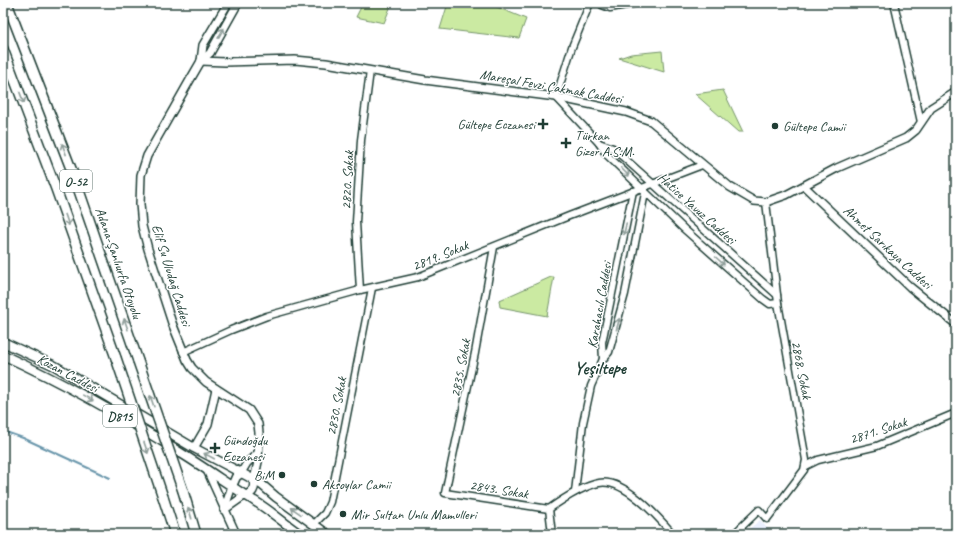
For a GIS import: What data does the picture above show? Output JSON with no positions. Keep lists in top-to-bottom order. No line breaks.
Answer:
{"streets":{"highway":["O-52","Adana-Şanlıurfa Otoyolu","Kozan Caddesi","D815"],"main road":["Mareşal Fevzi Çakmak Caddesi","Ahmet Sarıkaya Caddesi","Elif Su Uludağ Caddesi"],"street":["2820. Sokak","Hatice Yavuz Caddesi","2819. Sokak","Karahacılı Caddesi","2835. Sokak","2868. Sokak","2830. Sokak","2871. Sokak","2843. Sokak"]},"crossings":[["Mareşal Fevzi Çakmak Caddesi","2820. Sokak"],["Mareşal Fevzi Çakmak Caddesi","2819. Sokak"],["Mareşal Fevzi Çakmak Caddesi","Elif Su Uludağ Caddesi"],["Mareşal Fevzi Çakmak Caddesi","2868. Sokak"],["2820. Sokak","2819. Sokak"],["Hatice Yavuz Caddesi","2819. Sokak"],["Hatice Yavuz Caddesi","2868. Sokak"],["2819. Sokak","Elif Su Uludağ Caddesi"],["2819. Sokak","Karahacılı Caddesi"],["2819. Sokak","2835. Sokak"],["2819. Sokak","2830. Sokak"],["Elif Su Uludağ Caddesi","Kozan Caddesi"],["2835. Sokak","2843. Sokak"],["2868. Sokak","2871. Sokak"],["Kozan Caddesi","2830. Sokak"]],"districts":["Yeşiltepe"],"places":{"health":["Gültepe Eczanesi","Türkan Gizer A.S.M.","Gündoğdu Eczanesi"],"other":["Gültepe Camii","BiM","Aksoylar Camii","Mir Sultan Unlu Mamulleri"]}}
